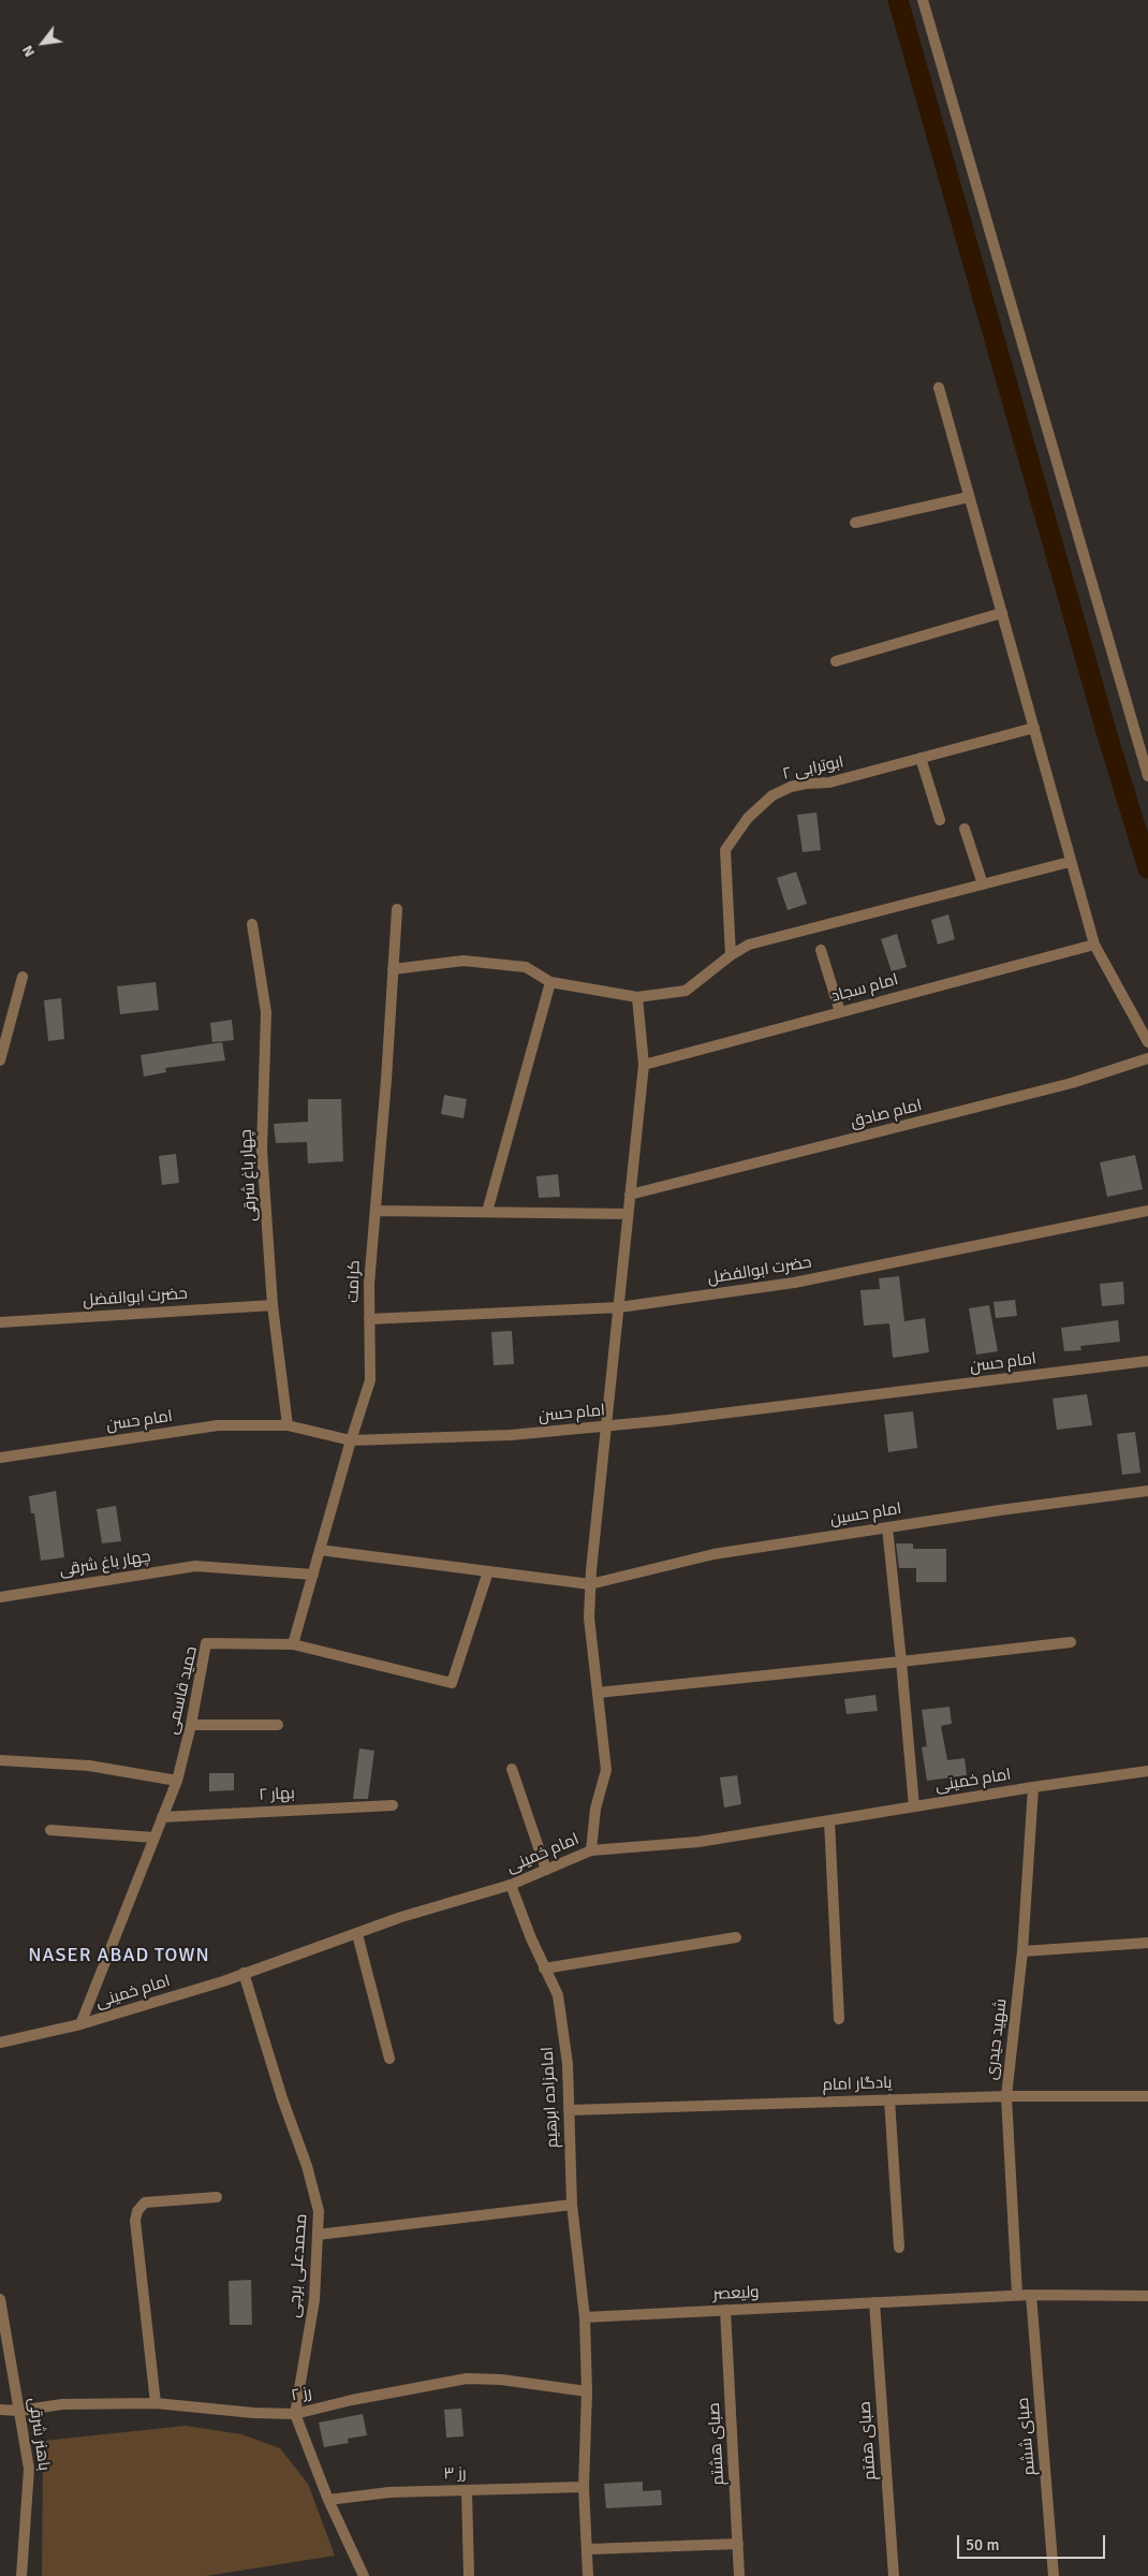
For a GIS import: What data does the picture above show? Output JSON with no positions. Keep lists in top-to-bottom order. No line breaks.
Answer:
{"streets":{"street":["ابوترابی ۲","امام سجاد","امام صادق","چهار باغ شرقی","حضرت ابوالفضل","کرامت","امام حسن","امام حسین","حمید قاسمی","امام خمینی","بهار ۲","شهید حیدری","یادگار امام","امامزاده ابرهیم","محمدعلی برجی","ولیعصر","رز ۲","باهنر شرقی","صبای ششم","صبای هفتم","صبای هشتم","رز ۳"]},"crossings":[["چهار باغ شرقی","حضرت ابوالفضل"],["چهار باغ شرقی","کرامت"],["چهار باغ شرقی","امام حسن"],["حضرت ابوالفضل","کرامت"],["کرامت","امام حسن"],["کرامت","حمید قاسمی"],["حمید قاسمی","امام خمینی"],["حمید قاسمی","بهار ۲"],["امام خمینی","شهید حیدری"],["امام خمینی","امامزاده ابرهیم"],["امام خمینی","محمدعلی برجی"],["شهید حیدری","یادگار امام"],["شهید حیدری","ولیعصر"],["یادگار امام","امامزاده ابرهیم"],["امامزاده ابرهیم","ولیعصر"],["محمدعلی برجی","رز ۲"],["ولیعصر","صبای ششم"],["ولیعصر","صبای هفتم"],["ولیعصر","صبای هشتم"],["رز ۲","باهنر شرقی"]],"districts":["NASER ABAD TOWN"],"scale_bar":"50 m","north":"bottom left"}
